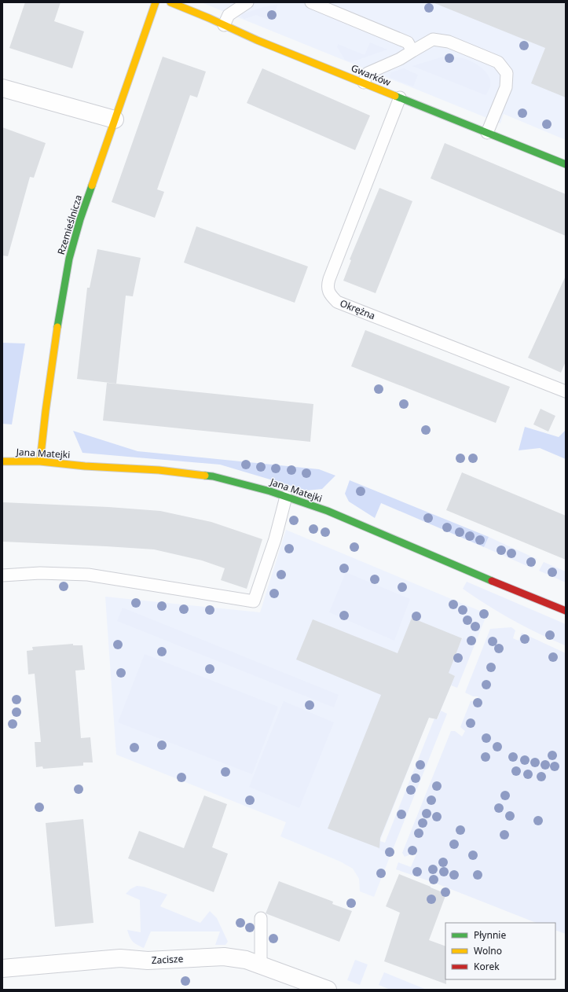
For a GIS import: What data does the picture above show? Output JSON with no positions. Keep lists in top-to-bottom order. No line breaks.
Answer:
{"streets":{"street":["Gwarków","Rzemieślnicza","Jana Matejki","Zacisze"],"lane":["Okrężna"]},"crossings":[["Gwarków","Okrężna"],["Rzemieślnicza","Jana Matejki"]],"legend":["Płynnie","Wolno","Korek"]}
